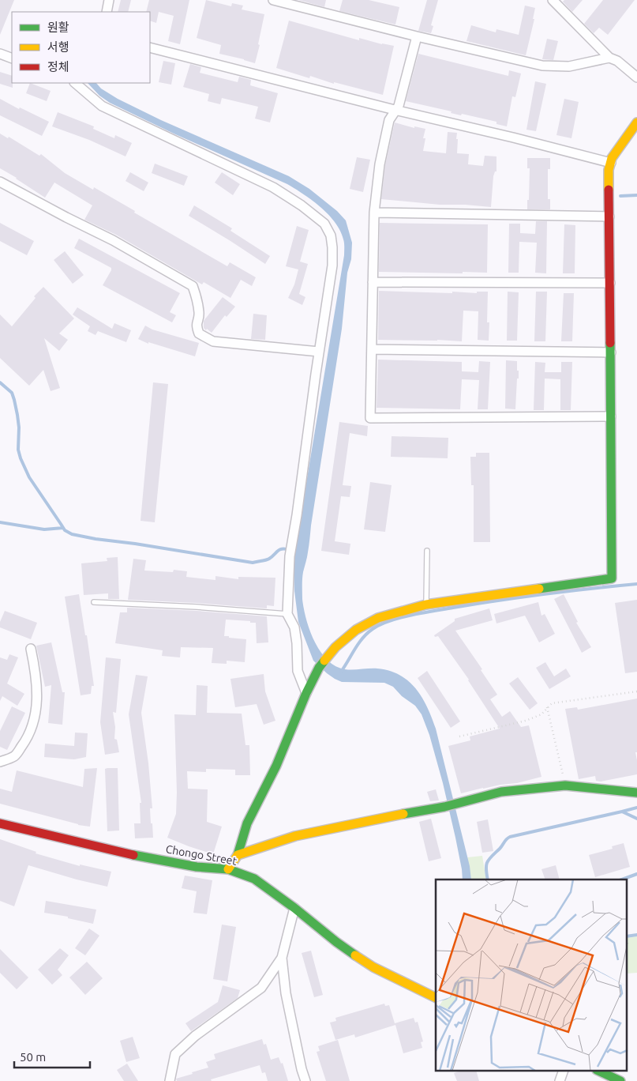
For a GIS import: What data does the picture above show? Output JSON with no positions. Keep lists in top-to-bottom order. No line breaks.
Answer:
{"streets":{"street":["Chongo Street"]},"legend":["원활","서행","정체"],"scale_bar":"50 m"}
